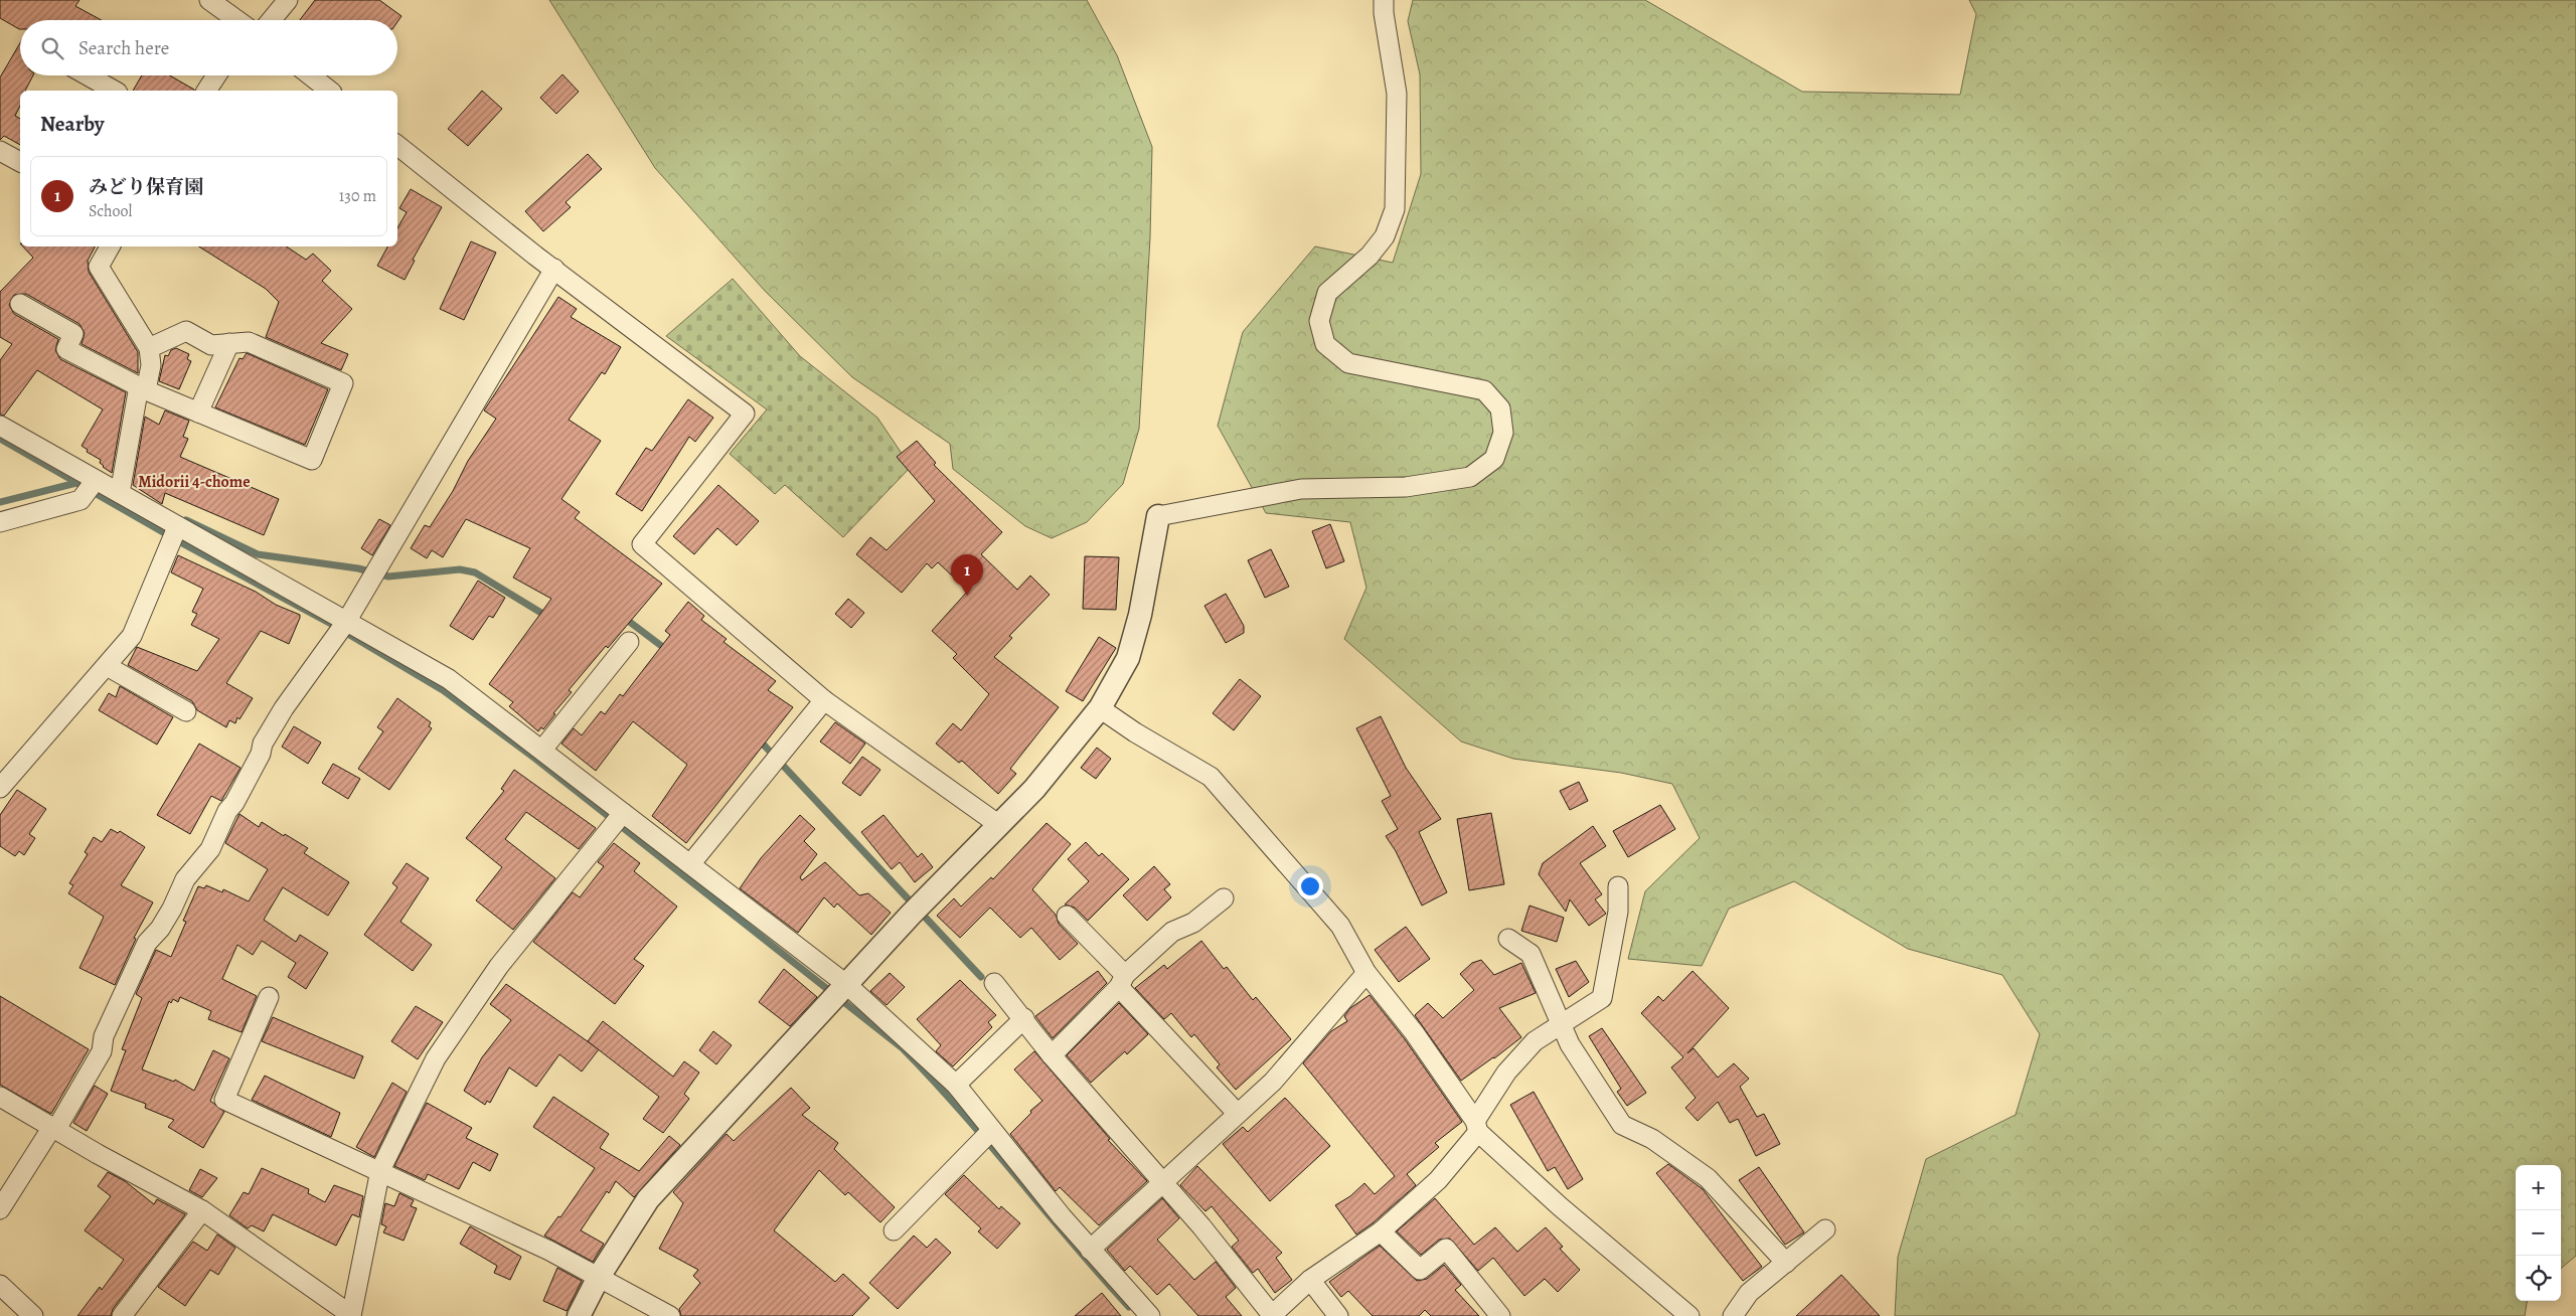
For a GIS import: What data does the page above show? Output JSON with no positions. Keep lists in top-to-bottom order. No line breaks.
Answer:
{"districts":["Midorii 4-chome"],"page":{"search":"Search here","heading":"Nearby","list":[{"mark":"1","name":"みどり保育園","note":"School","value":"130 m"}],"pins":"1","map_buttons":["+","−"]}}
